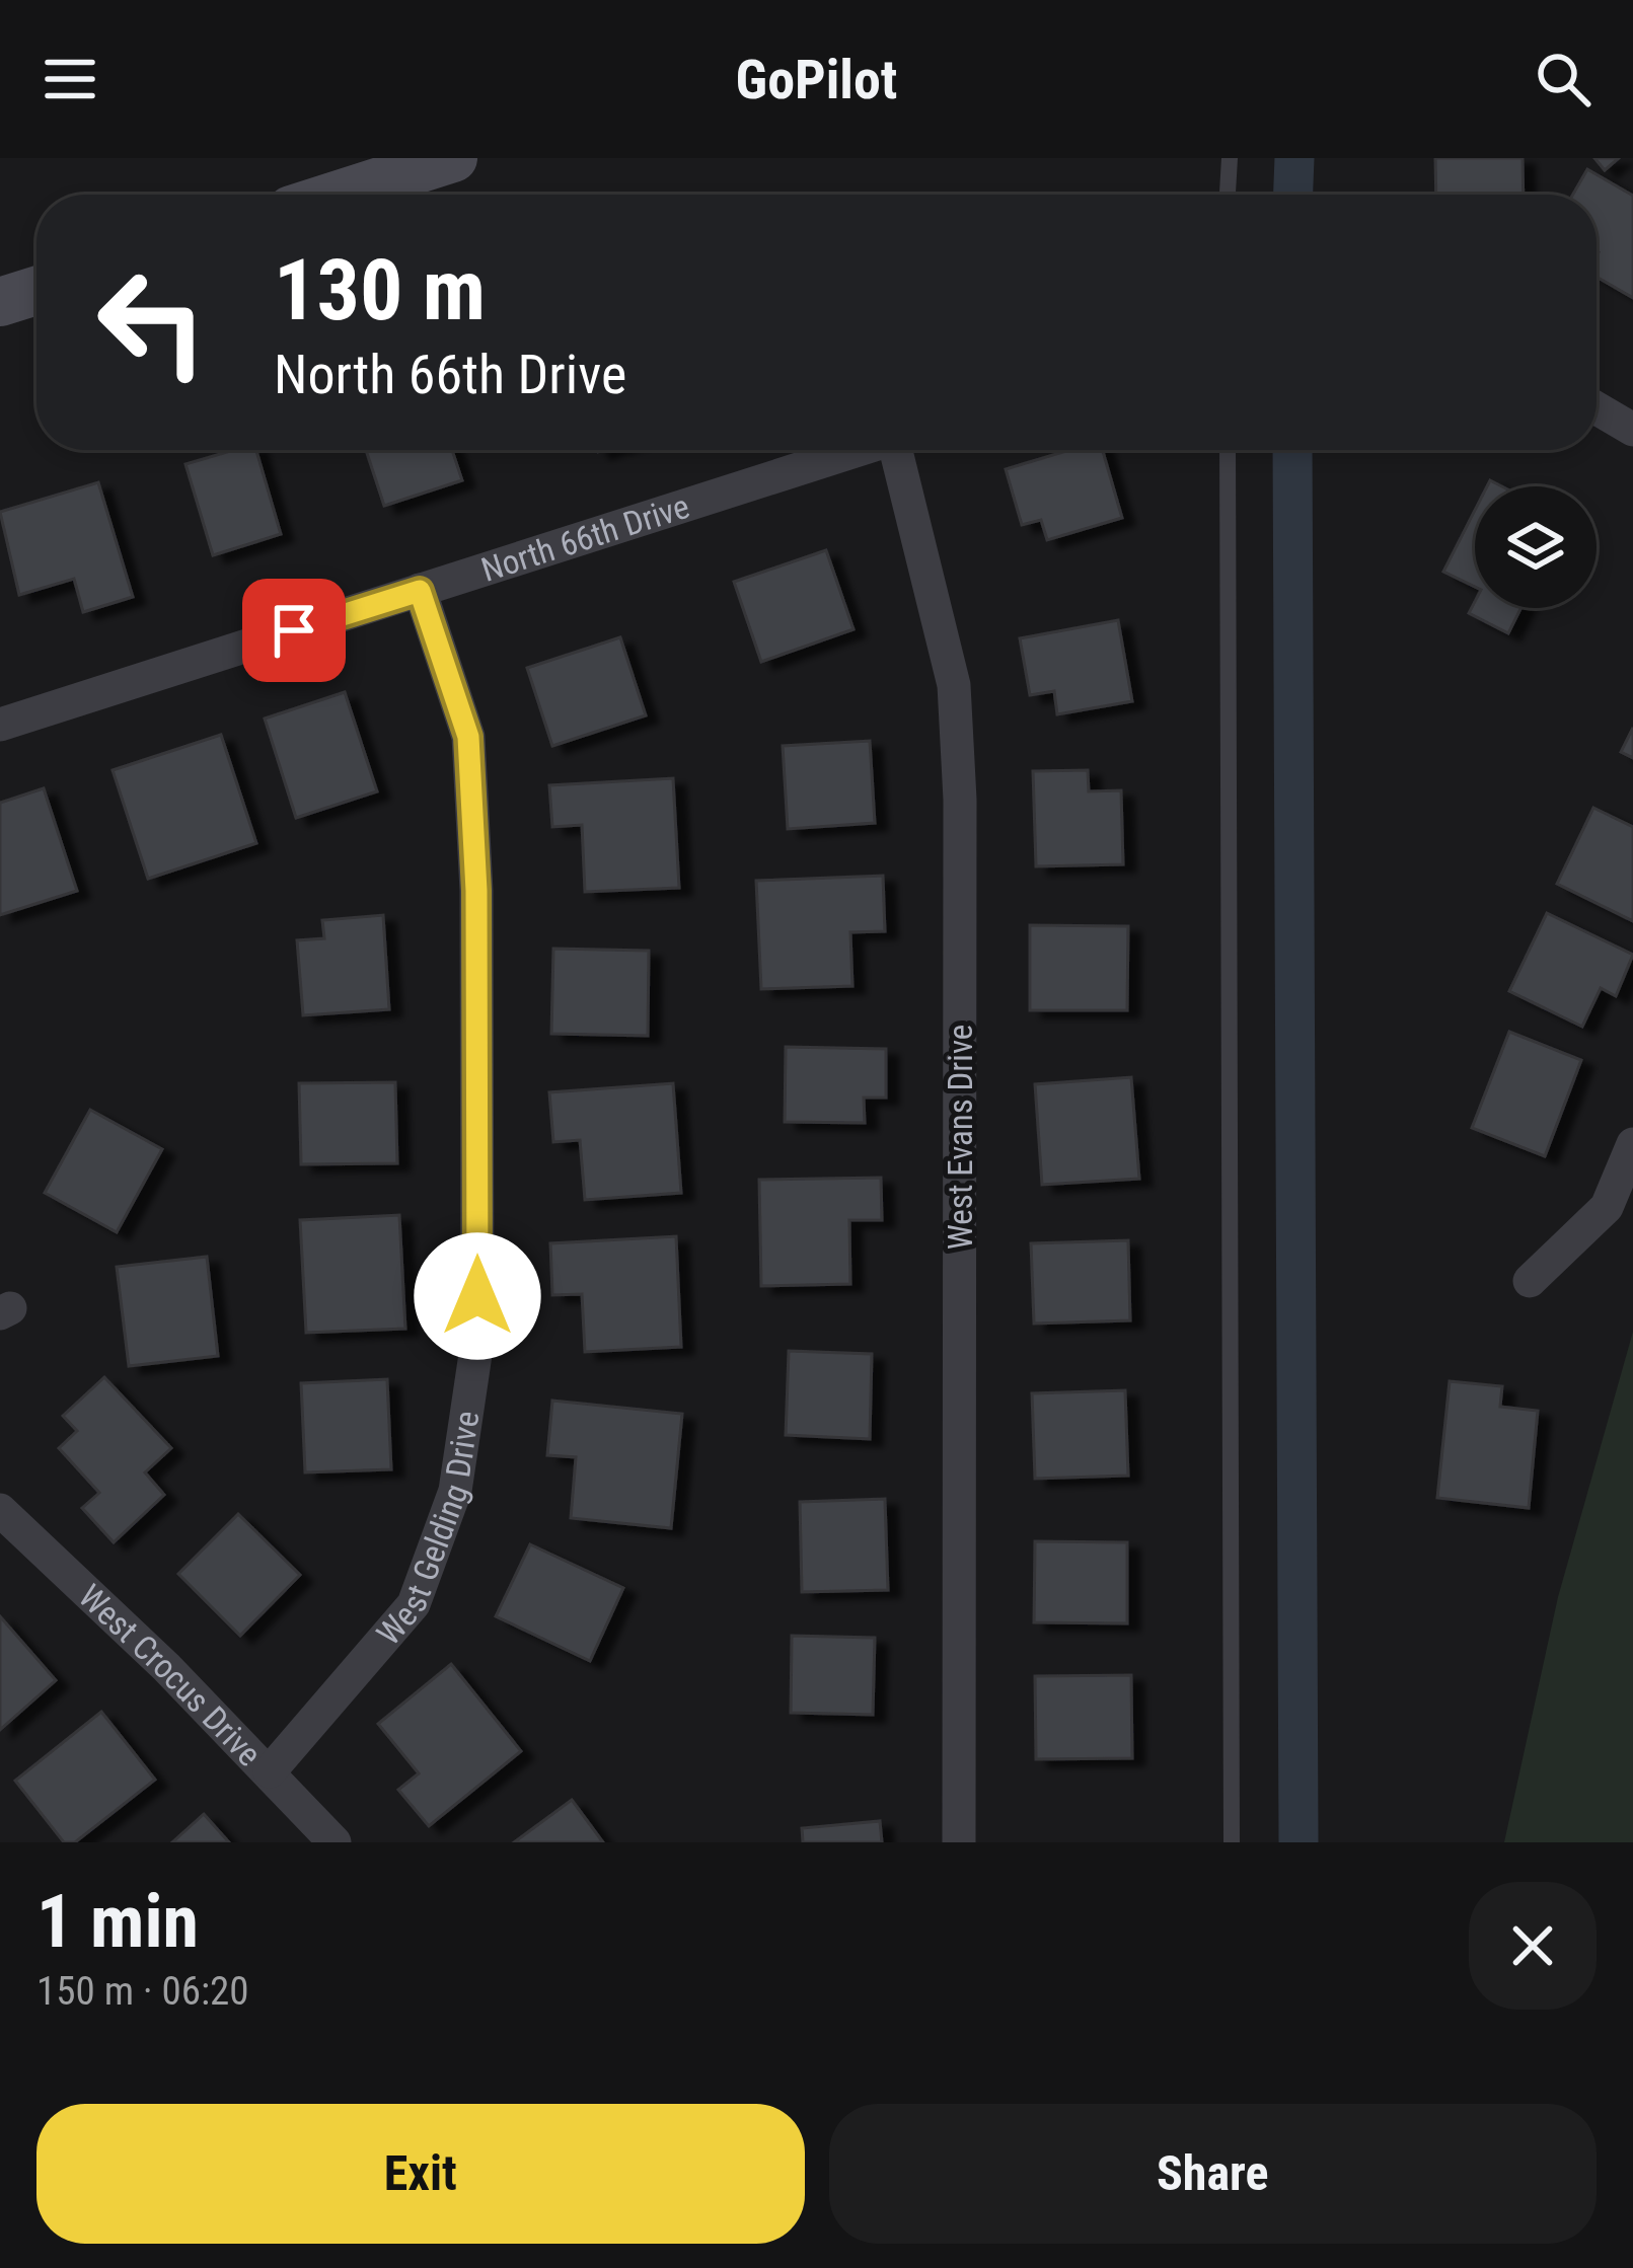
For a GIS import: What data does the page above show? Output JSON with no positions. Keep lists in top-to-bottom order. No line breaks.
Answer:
{"streets":{"street":["North 66th Drive","West Evans Drive","West Gelding Drive","West Crocus Drive"]},"crossings":[["North 66th Drive","West Gelding Drive"],["West Gelding Drive","West Crocus Drive"]],"page":{"header":"GoPilot","turn":["130 m","North 66th Drive"],"heading":["1 min","150 m · 06:20"],"buttons":["Exit","Share"]}}
